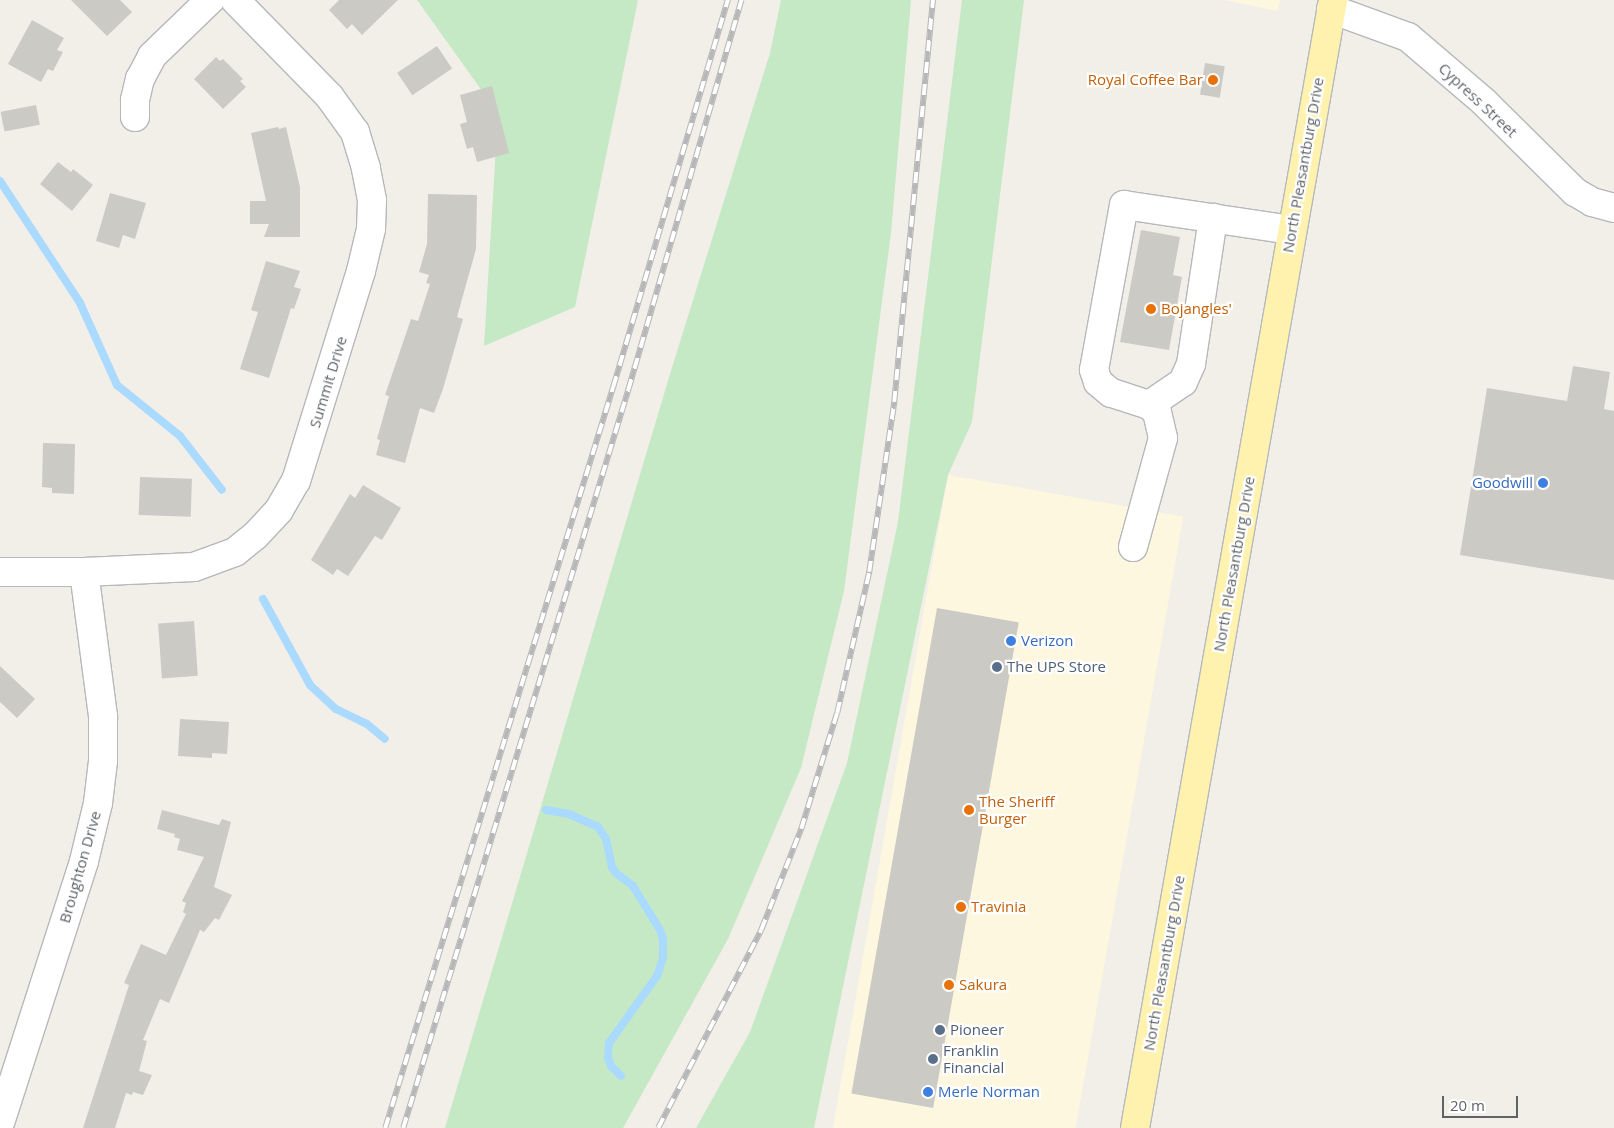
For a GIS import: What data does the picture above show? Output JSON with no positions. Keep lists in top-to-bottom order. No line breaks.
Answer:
{"streets":{"main road":["North Pleasantburg Drive"],"street":["Cypress Street","Summit Drive","Broughton Drive"]},"crossings":[["Cypress Street","North Pleasantburg Drive"],["Summit Drive","Broughton Drive"]],"places":["Royal Coffee Bar","Bojangles'","Goodwill","Verizon","The UPS Store","The Sheriff Burger","Travinia","Sakura","Pioneer","Franklin Financial","Merle Norman"],"scale_bar":"20 m"}
